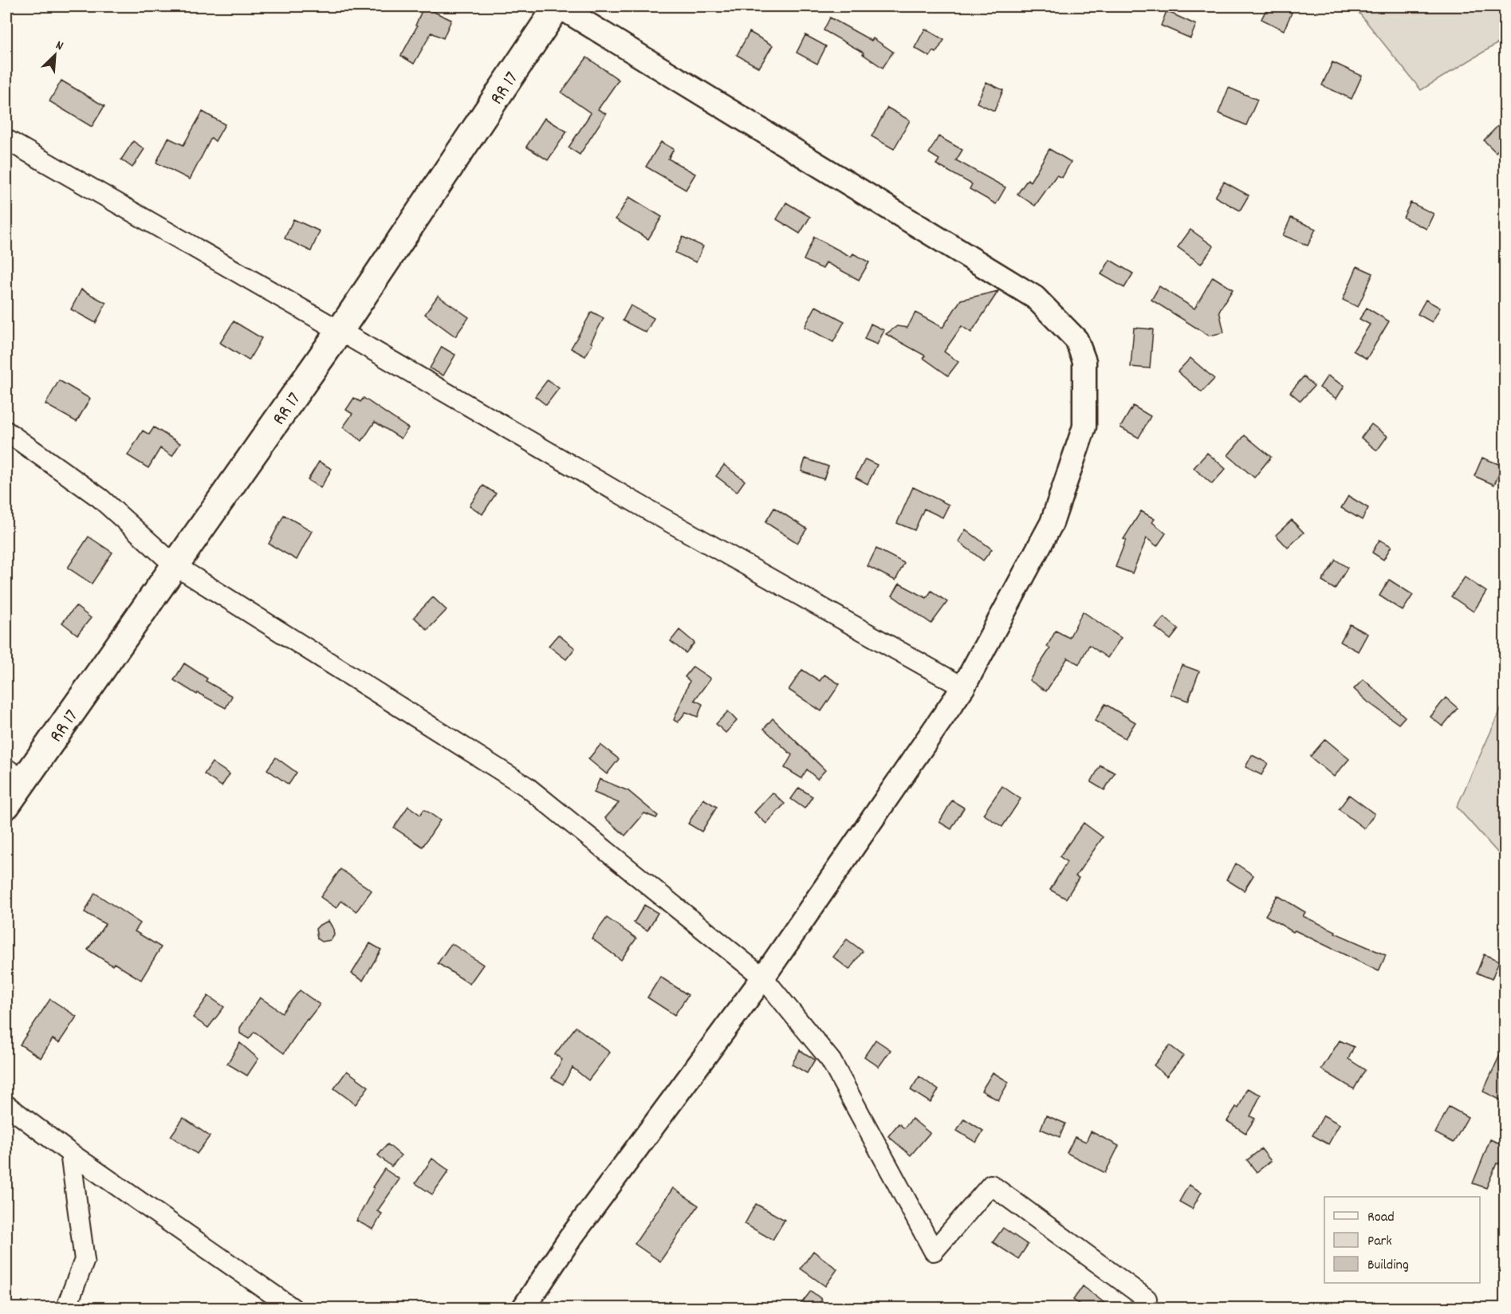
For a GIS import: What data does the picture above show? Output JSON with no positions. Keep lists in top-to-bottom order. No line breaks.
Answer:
{"streets":{"main road":["RR 17"]},"legend":["Road","Park","Building"],"north":"top right"}
